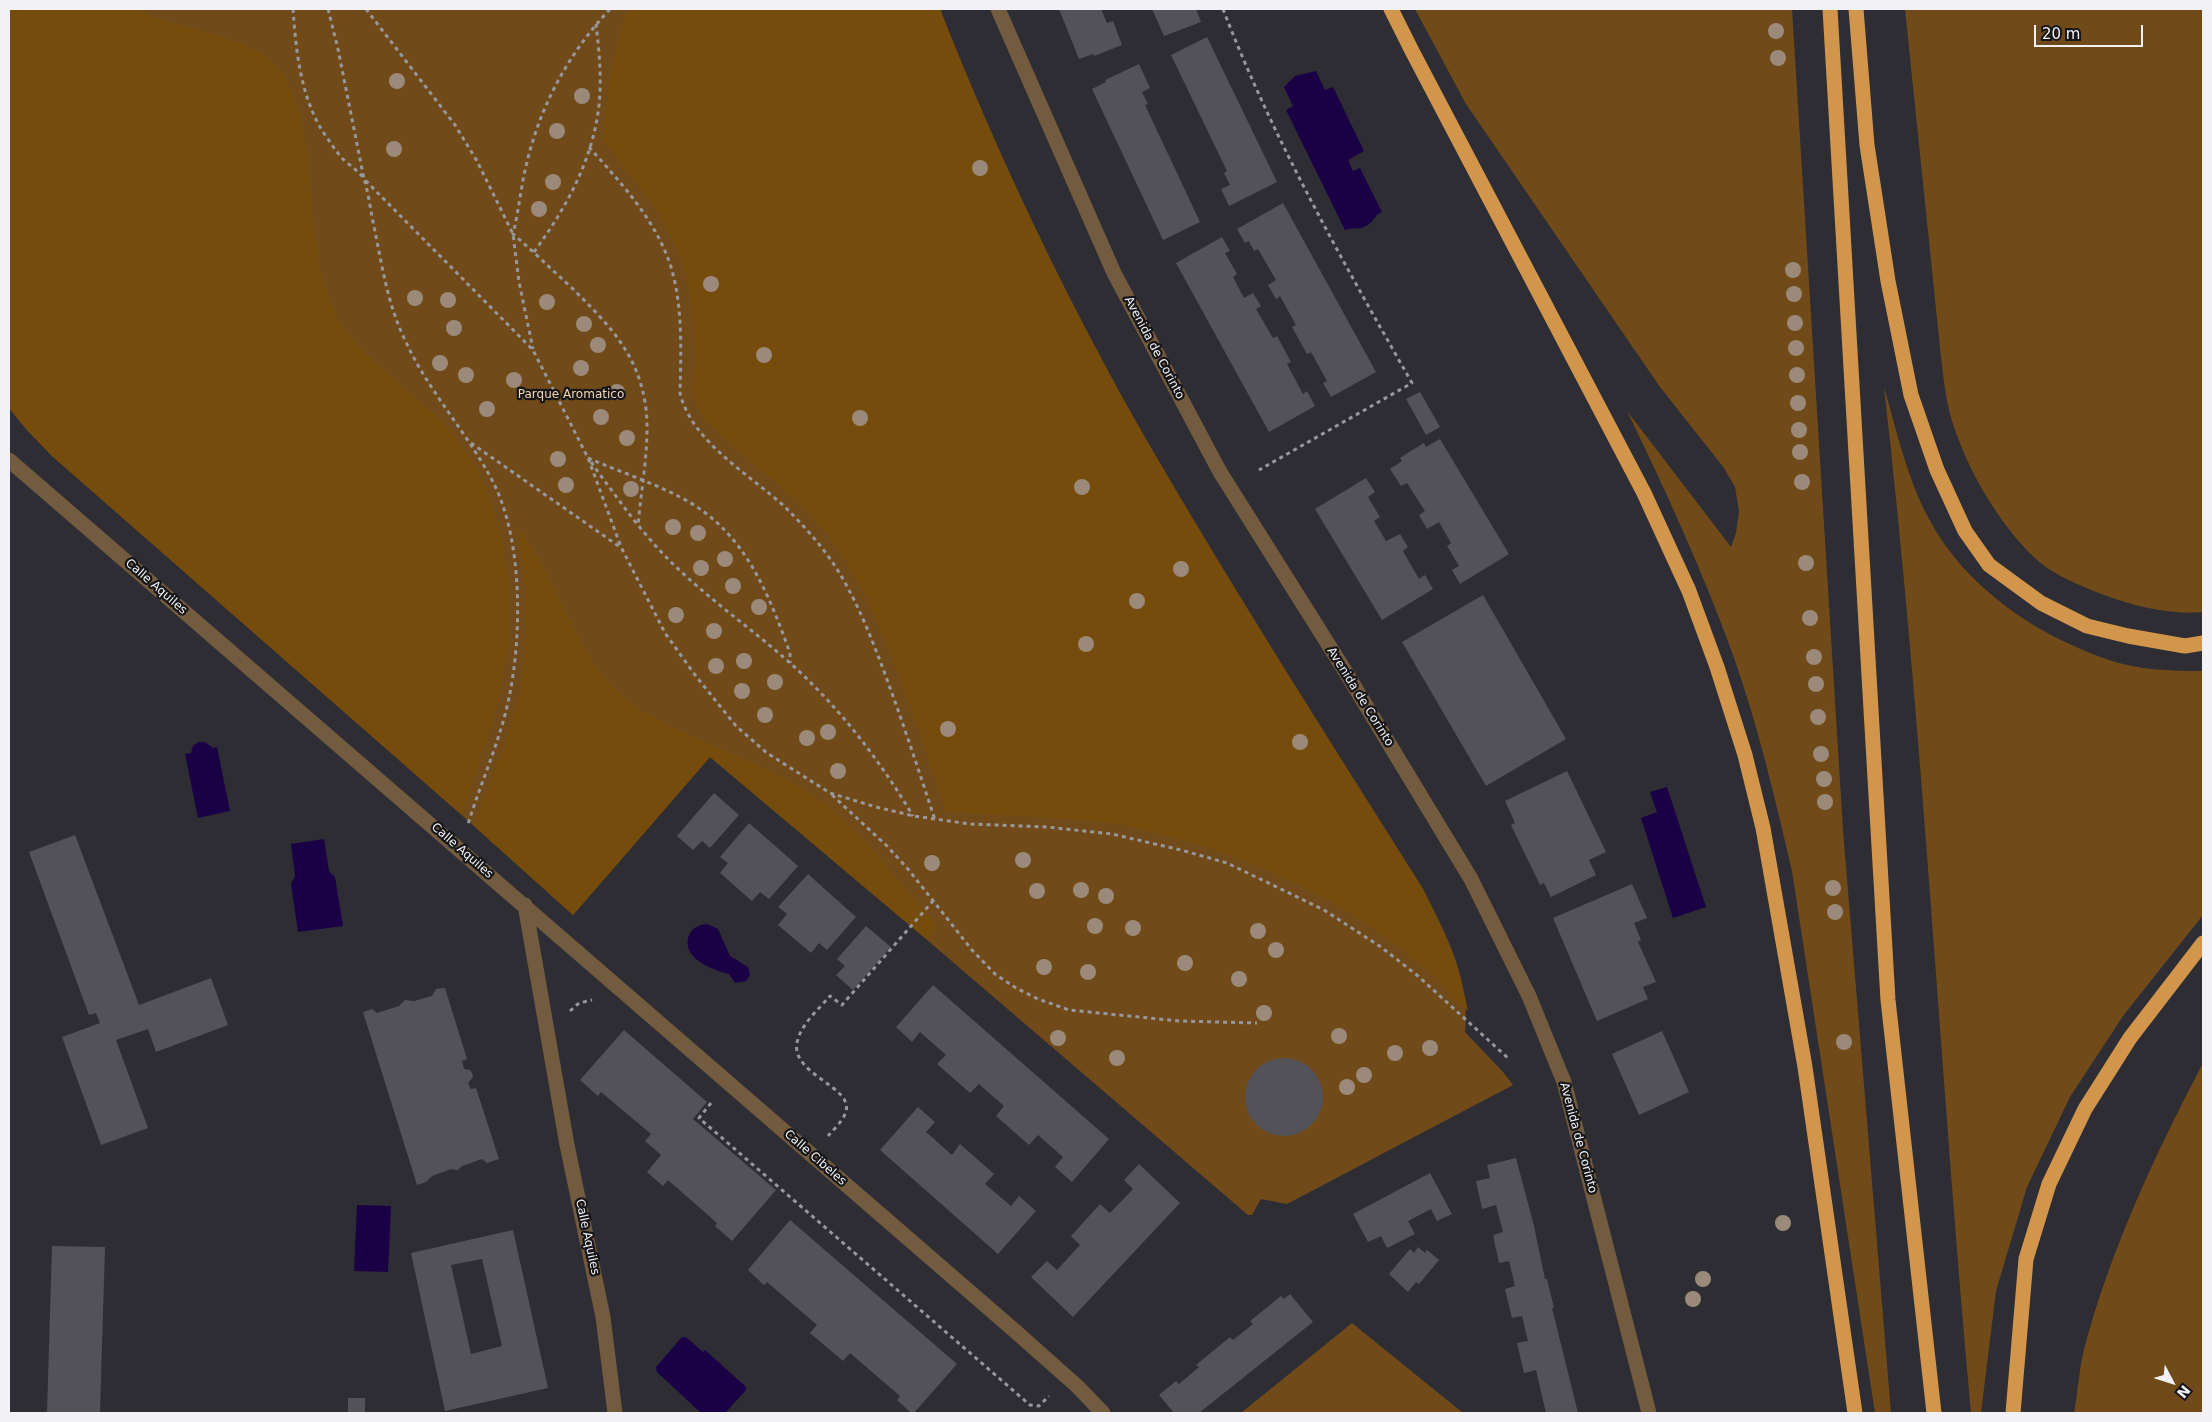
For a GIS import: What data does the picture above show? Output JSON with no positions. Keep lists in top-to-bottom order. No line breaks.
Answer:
{"streets":{"street":["Avenida de Corinto","Calle Aquiles","Calle Cibeles"]},"crossings":[["Calle Aquiles","Calle Cibeles"]],"parks":["Parque Aromatico"],"scale_bar":"20 m","north":"bottom right"}
